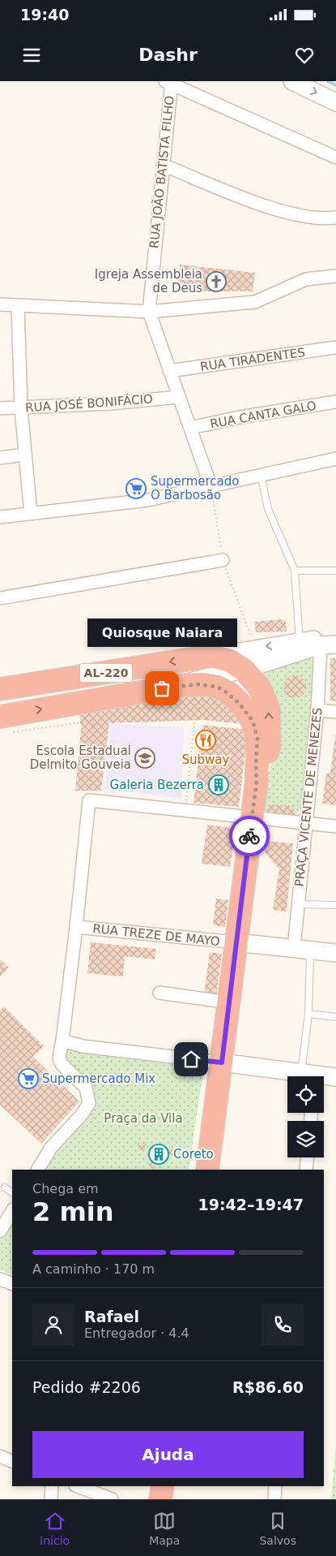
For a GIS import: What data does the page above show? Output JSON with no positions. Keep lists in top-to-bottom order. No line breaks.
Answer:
{"streets":{"highway":["AL-220"],"street":["RUA JOÃO BATISTA FILHO","RUA TIRADENTES","RUA JOSÉ BONIFÁCIO","RUA CANTA GALO","PRAÇA VICENTE DE MENEZES","RUA TREZE DE MAYO"]},"parks":["Praça da Vila"],"places":{"church":["Igreja Assembleia de Deus"],"supermarket":["Supermercado O Barbosão","Supermercado Mix"],"other":["Quiosque Naiara"],"restaurant":["Subway"],"school or university":["Escola Estadual Delmito Gouveia"],"building":["Galeria Bezerra","Coreto"]},"page":{"status":"19:40","header":"Dashr","bubble":"Quiosque Naiara","heading":["2 min","Chega em","19:42–19:47"],"panel":["Rafael","Entregador · 4.4","Pedido #2206","R$86.60"],"bar":"A caminho · 170 m","buttons":"Ajuda","tabs":["Início","Mapa","Salvos"]}}
